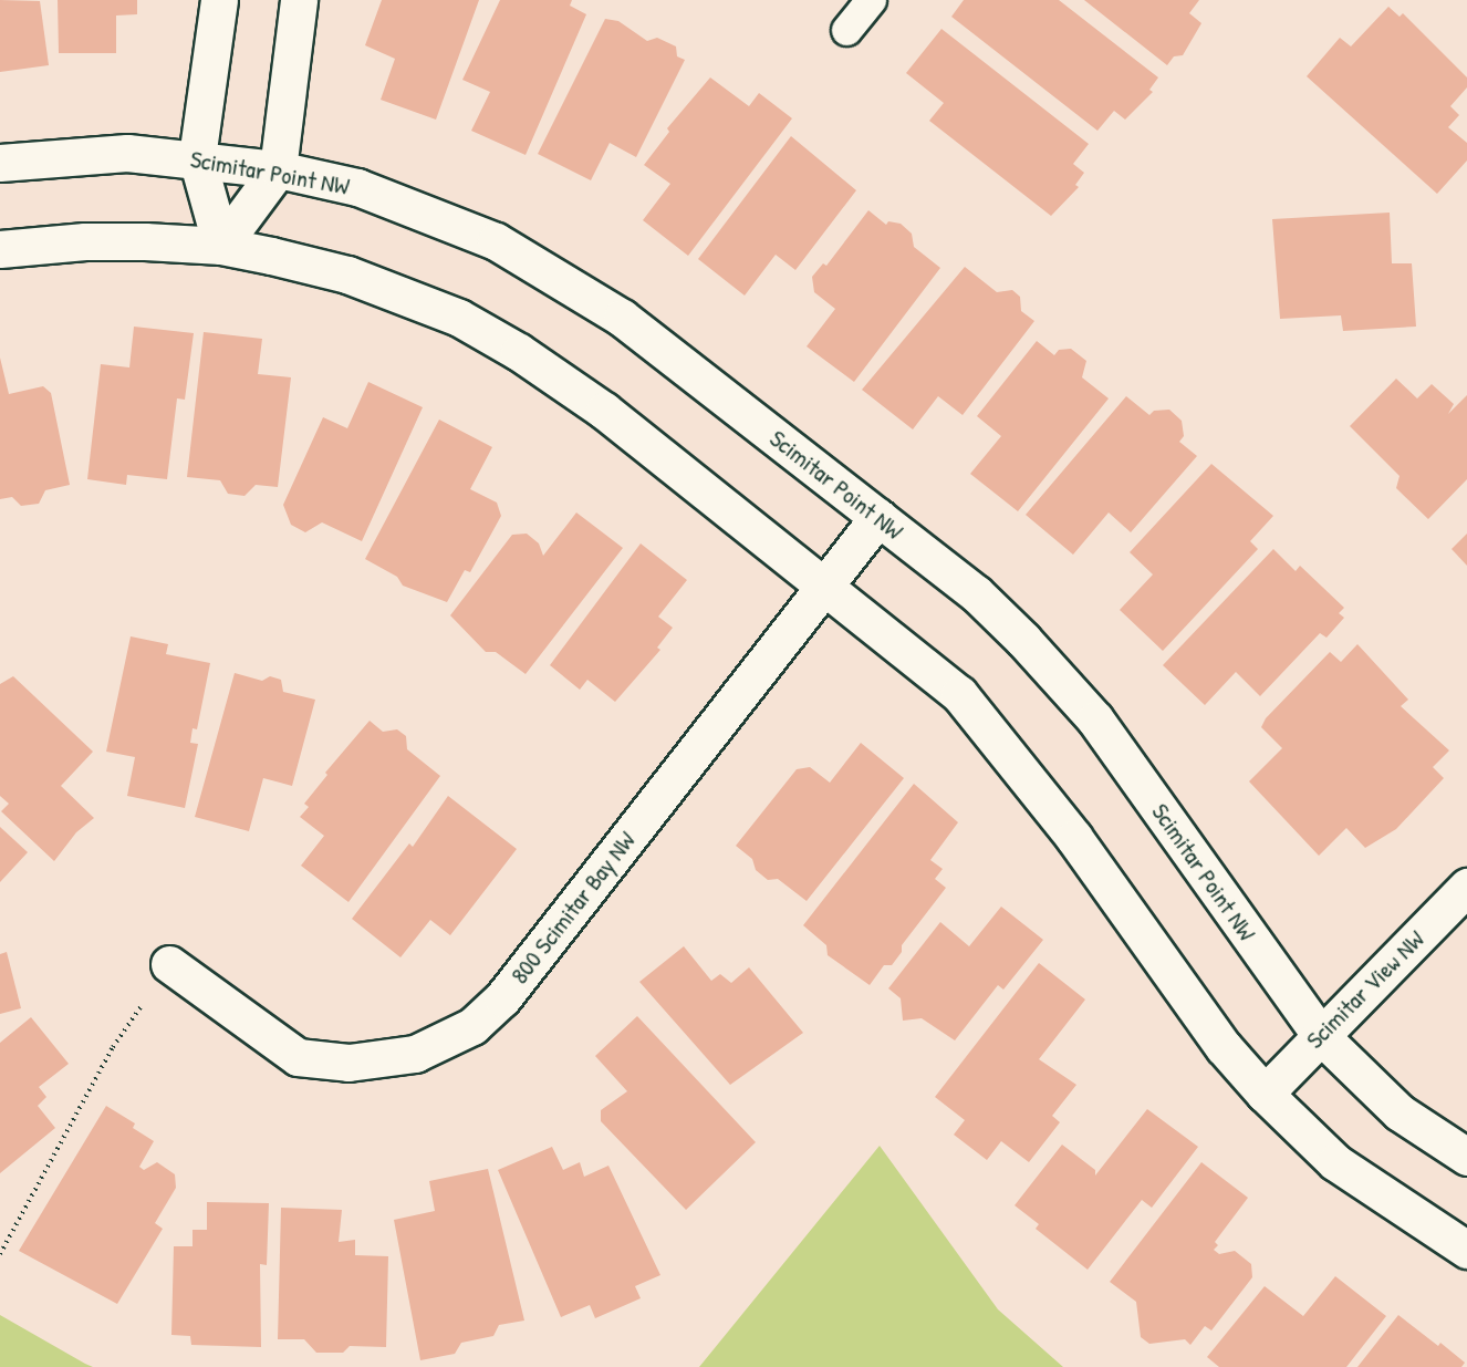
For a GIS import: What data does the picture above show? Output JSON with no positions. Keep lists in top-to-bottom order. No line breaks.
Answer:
{"streets":{"street":["Scimitar Point NW","800 Scimitar Bay NW","Scimitar View NW"]},"crossings":[["Scimitar Point NW","800 Scimitar Bay NW"],["Scimitar Point NW","Scimitar View NW"]]}
